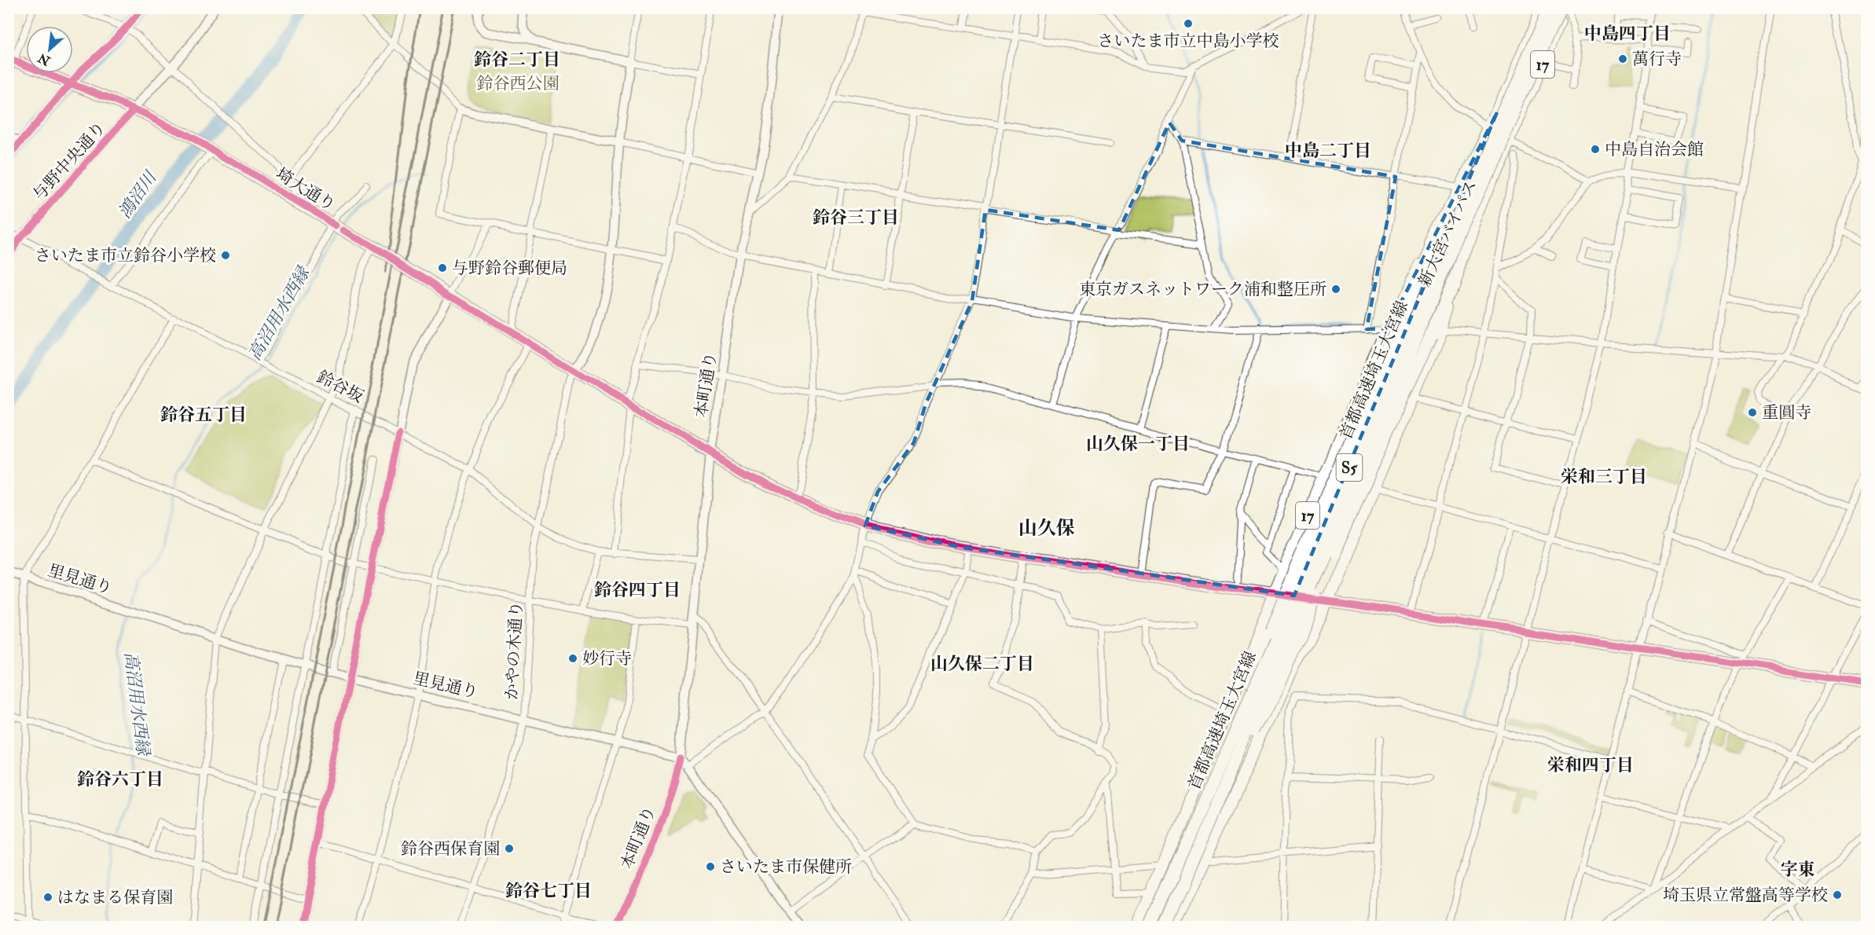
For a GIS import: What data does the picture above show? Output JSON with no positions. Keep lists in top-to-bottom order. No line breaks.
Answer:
{"streets":{"highway":["17","埼大通り","新大宮バイパス","首都高速埼玉大宮線","S5"],"street":["与野中央通り","本町通り","鈴谷坂","里見通り","かやの木通り"]},"crossings":[["17","埼大通り"],["17","新大宮バイパス"],["与野中央通り","埼大通り"],["与野中央通り","鈴谷坂"],["埼大通り","本町通り"],["埼大通り","かやの木通り"],["本町通り","鈴谷坂"],["本町通り","里見通り"],["鈴谷坂","かやの木通り"],["里見通り","かやの木通り"]],"districts":["中島四丁目","鈴谷二丁目","中島二丁目","鈴谷三丁目","鈴谷五丁目","山久保一丁目","栄和三丁目","山久保","鈴谷四丁目","山久保二丁目","栄和四丁目","鈴谷六丁目","字東","鈴谷七丁目"],"water":["鴻沼川","高沼用水西縁"],"parks":["鈴谷西公園"],"places":["さいたま市立中島小学校","萬行寺","中島自治会館","さいたま市立鈴谷小学校","与野鈴谷郵便局","東京ガスネットワーク浦和整圧所","重圓寺","妙行寺","鈴谷西保育園","さいたま市保健所","埼玉県立常盤高等学校","はなまる保育園"],"north":"bottom left"}
